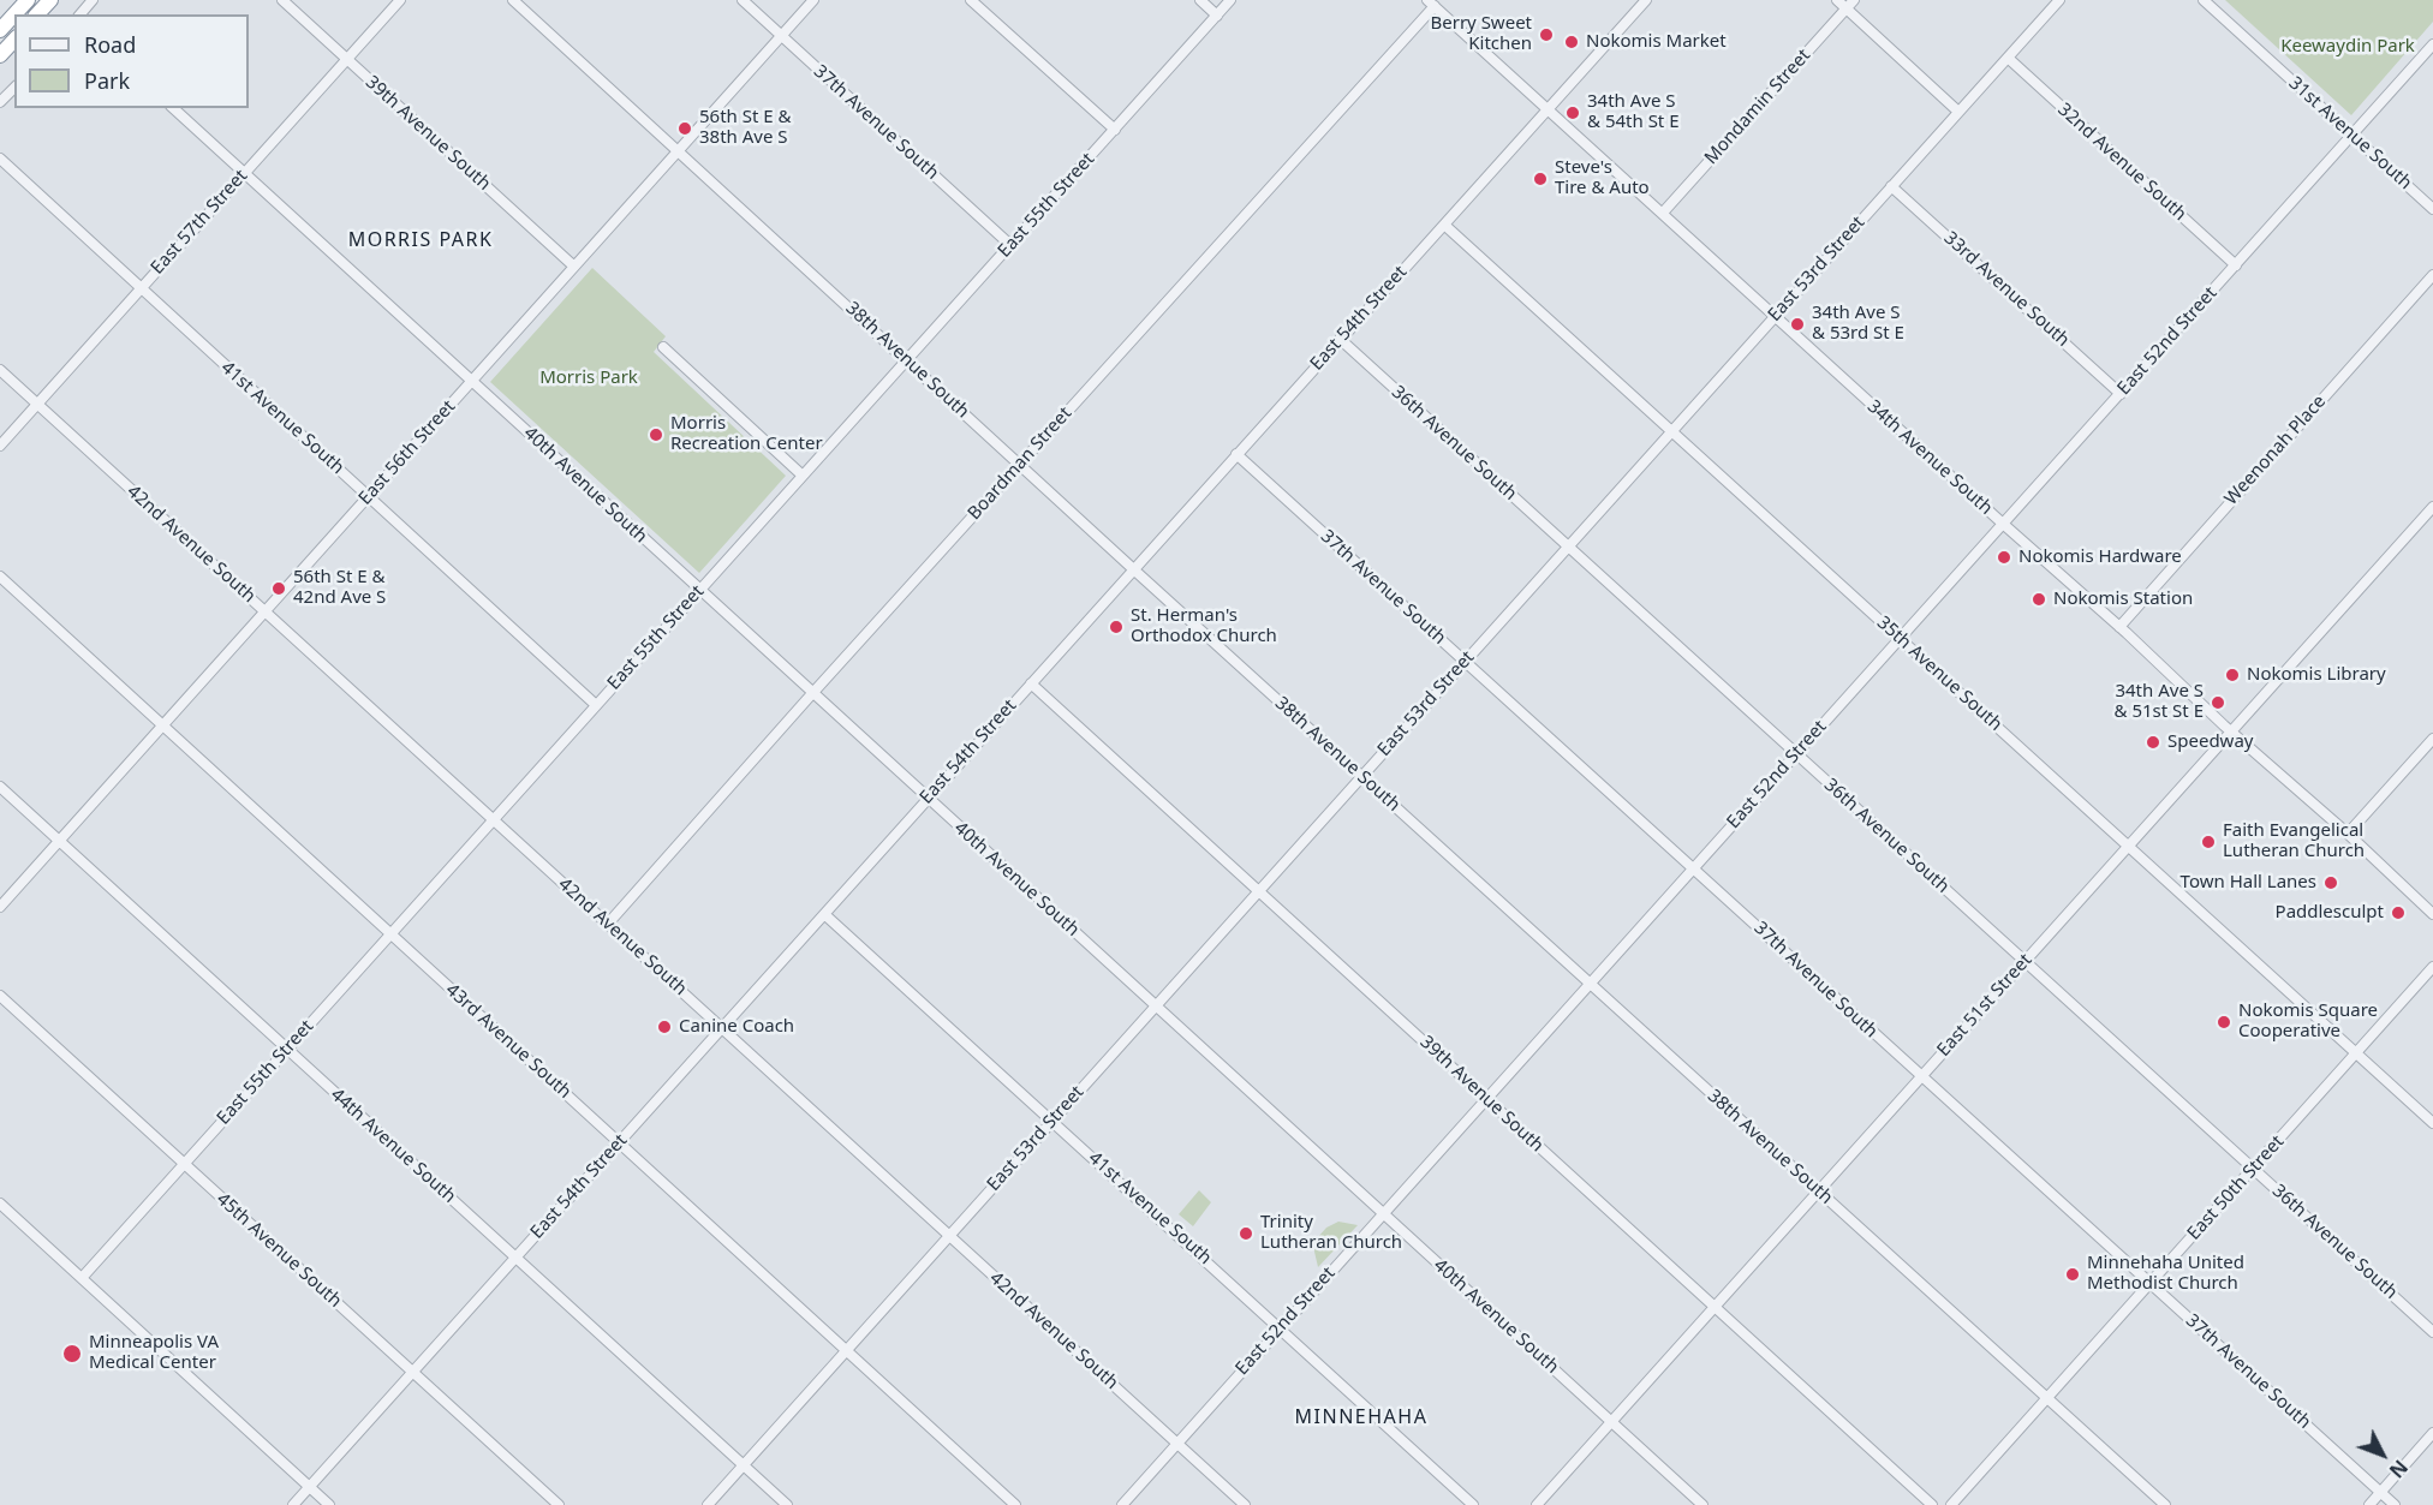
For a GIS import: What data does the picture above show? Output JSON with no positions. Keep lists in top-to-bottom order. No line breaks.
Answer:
{"streets":{"street":["Mondamin Street","37th Avenue South","39th Avenue South","31st Avenue South","32nd Avenue South","East 55th Street","East 57th Street","East 53rd Street","33rd Avenue South","East 54th Street","East 52nd Street","38th Avenue South","41st Avenue South","36th Avenue South","Weenonah Place","East 56th Street","34th Avenue South","Boardman Street","40th Avenue South","42nd Avenue South","35th Avenue South","East 51st Street","43rd Avenue South","44th Avenue South","East 50th Street","45th Avenue South"]},"crossings":[["Mondamin Street","34th Avenue South"],["37th Avenue South","East 55th Street"],["37th Avenue South","East 53rd Street"],["37th Avenue South","East 54th Street"],["37th Avenue South","East 52nd Street"],["37th Avenue South","East 56th Street"],["37th Avenue South","East 51st Street"],["37th Avenue South","East 50th Street"],["39th Avenue South","East 57th Street"],["39th Avenue South","East 53rd Street"],["39th Avenue South","East 54th Street"],["39th Avenue South","East 52nd Street"],["39th Avenue South","East 56th Street"],["39th Avenue South","East 51st Street"],["31st Avenue South","East 52nd Street"],["32nd Avenue South","East 53rd Street"],["32nd Avenue South","East 52nd Street"],["East 55th Street","38th Avenue South"],["East 55th Street","41st Avenue South"],["East 55th Street","40th Avenue South"],["East 55th Street","42nd Avenue South"],["East 55th Street","43rd Avenue South"],["East 55th Street","44th Avenue South"],["East 55th Street","45th Avenue South"],["East 57th Street","41st Avenue South"],["East 57th Street","40th Avenue South"],["East 57th Street","42nd Avenue South"],["East 53rd Street","33rd Avenue South"],["East 53rd Street","38th Avenue South"],["East 53rd Street","41st Avenue South"],["East 53rd Street","36th Avenue South"],["East 53rd Street","34th Avenue South"],["East 53rd Street","40th Avenue South"],["East 53rd Street","42nd Avenue South"],["East 53rd Street","35th Avenue South"],["East 53rd Street","43rd Avenue South"],["East 53rd Street","44th Avenue South"],["33rd Avenue South","East 52nd Street"],["East 54th Street","38th Avenue South"],["East 54th Street","41st Avenue South"],["East 54th Street","36th Avenue South"],["East 54th Street","34th Avenue South"],["East 54th Street","40th Avenue South"],["East 54th Street","42nd Avenue South"],["East 54th Street","35th Avenue South"],["East 54th Street","43rd Avenue South"],["East 54th Street","44th Avenue South"],["East 54th Street","45th Avenue South"],["East 52nd Street","38th Avenue South"],["East 52nd Street","41st Avenue South"],["East 52nd Street","36th Avenue South"],["East 52nd Street","34th Avenue South"],["East 52nd Street","40th Avenue South"],["East 52nd Street","42nd Avenue South"],["East 52nd Street","35th Avenue South"],["38th Avenue South","East 56th Street"],["38th Avenue South","Boardman Street"],["38th Avenue South","East 51st Street"],["38th Avenue South","East 50th Street"],["41st Avenue South","East 56th Street"],["36th Avenue South","East 51st Street"],["36th Avenue South","East 50th Street"],["Weenonah Place","34th Avenue South"],["East 56th Street","40th Avenue South"],["East 56th Street","42nd Avenue South"],["East 56th Street","43rd Avenue South"],["East 56th Street","44th Avenue South"],["34th Avenue South","Boardman Street"],["34th Avenue South","East 51st Street"],["Boardman Street","40th Avenue South"],["Boardman Street","42nd Avenue South"],["40th Avenue South","East 51st Street"],["35th Avenue South","East 51st Street"],["35th Avenue South","East 50th Street"]],"districts":["MORRIS PARK","MINNEHAHA"],"parks":["Keewaydin Park","Morris Park"],"places":["Berry Sweet Kitchen","Nokomis Market","34th Ave S & 54th St E","56th St E & 38th Ave S","Steve's Tire & Auto","34th Ave S & 53rd St E","Morris Recreation Center","Nokomis Hardware","56th St E & 42nd Ave S","Nokomis Station","St. Herman's Orthodox Church","Nokomis Library","34th Ave S & 51st St E","Speedway","Faith Evangelical Lutheran Church","Town Hall Lanes","Paddlesculpt","Nokomis Square Cooperative","Canine Coach","Trinity Lutheran Church","Minnehaha United Methodist Church","Minneapolis VA Medical Center"],"legend":["Road","Park"],"north":"bottom right"}
